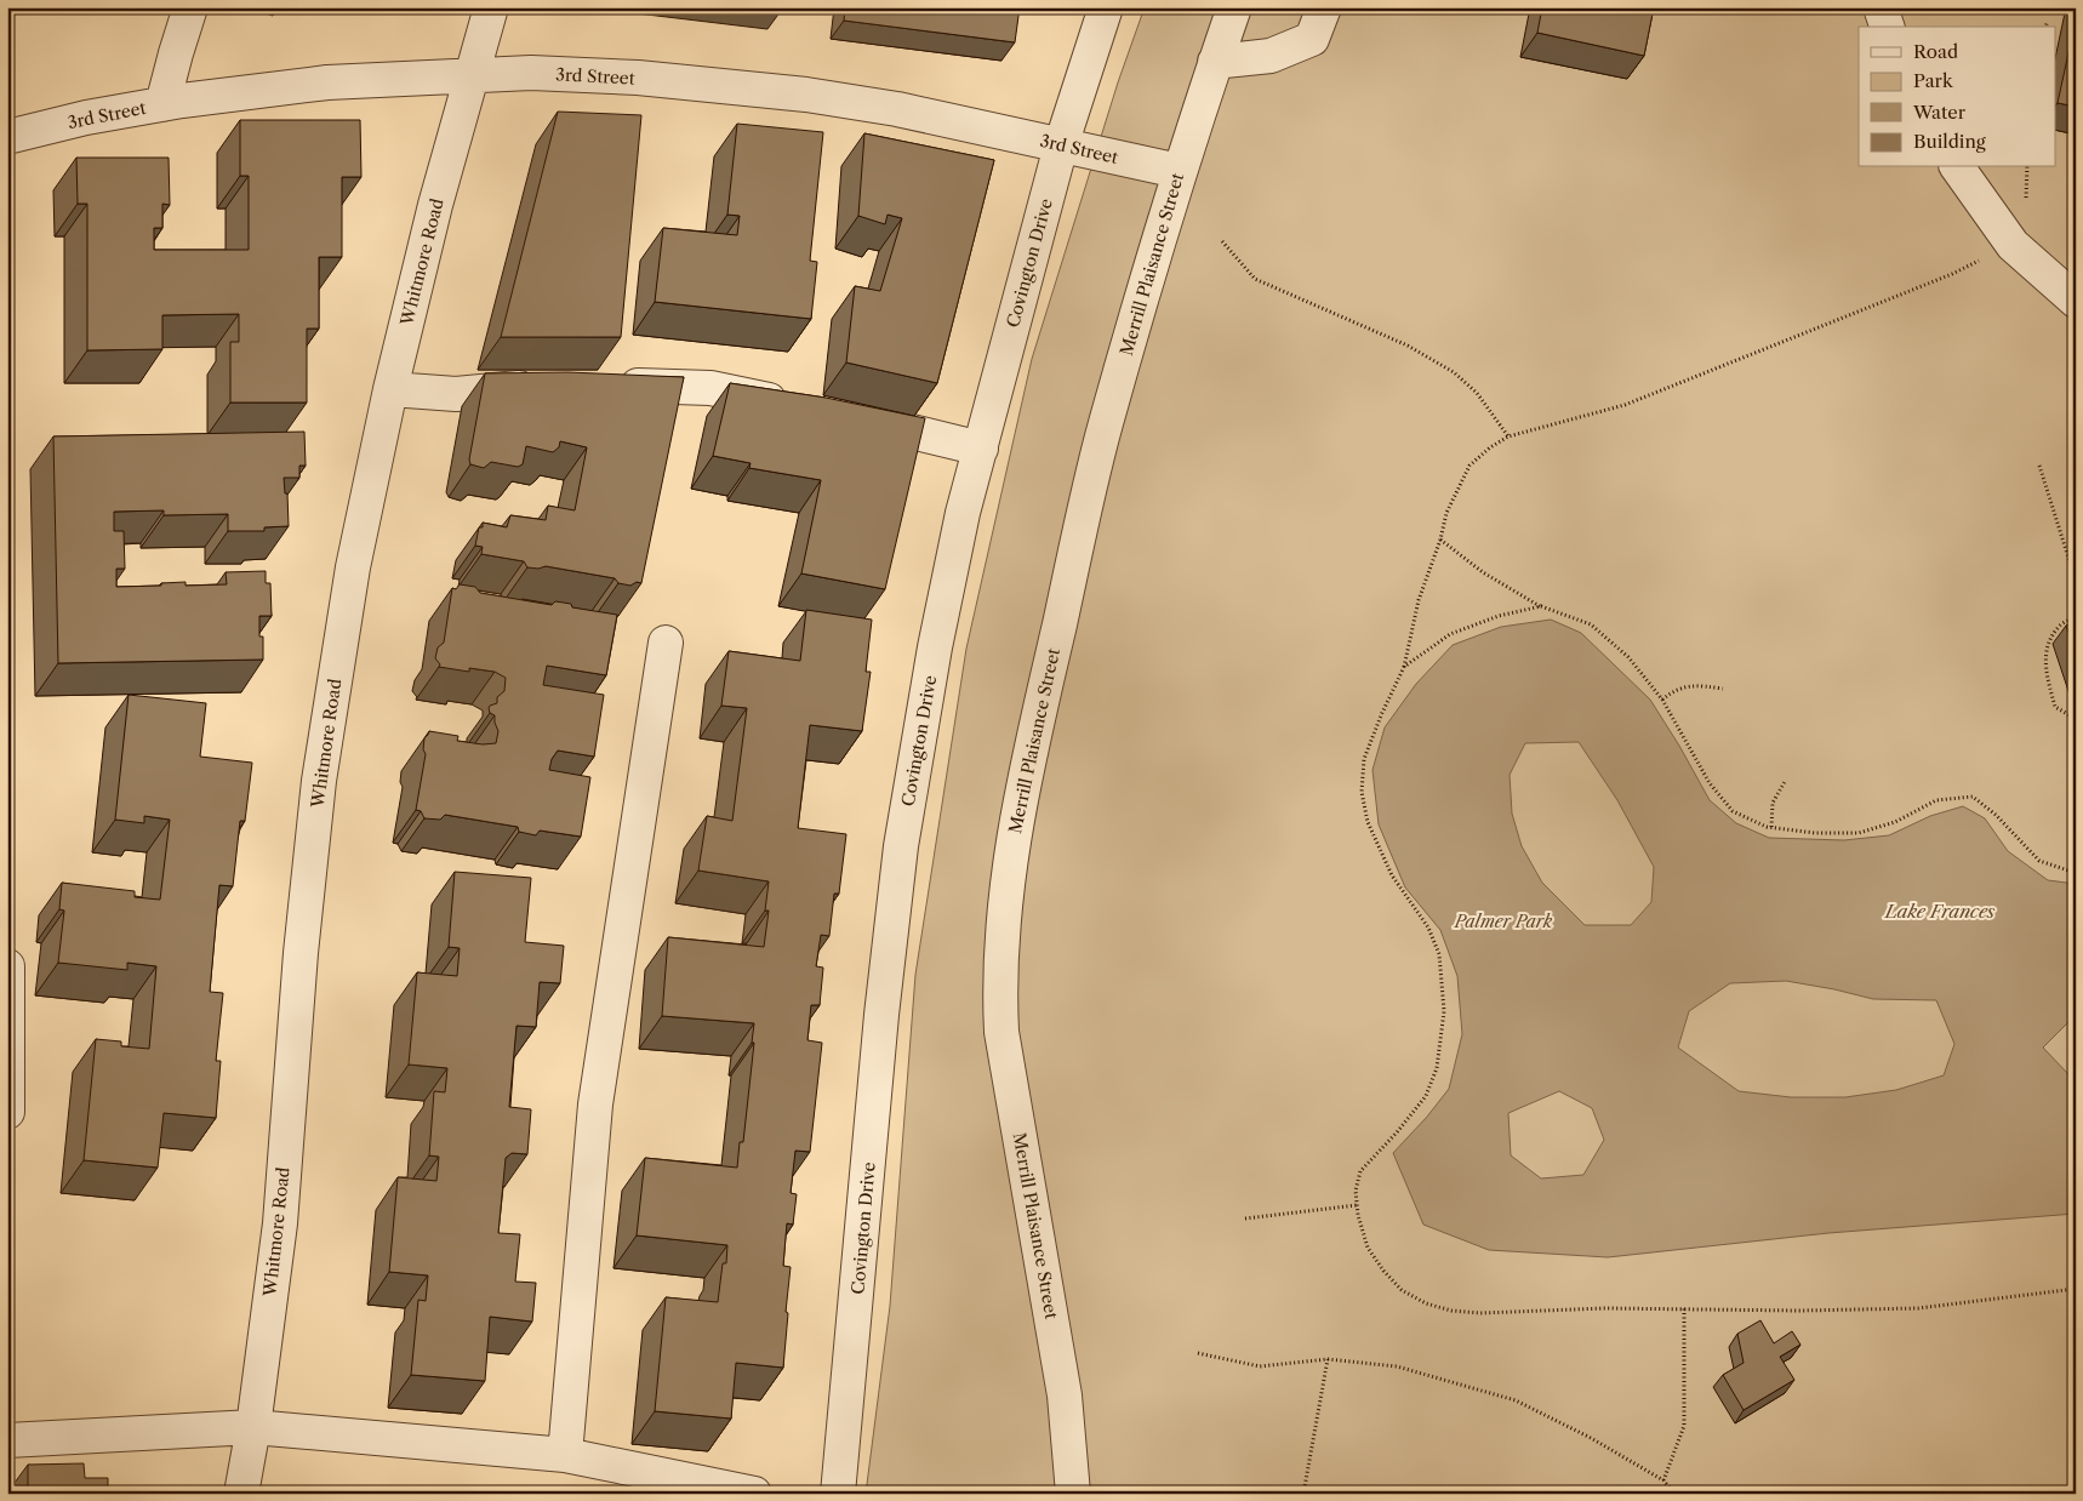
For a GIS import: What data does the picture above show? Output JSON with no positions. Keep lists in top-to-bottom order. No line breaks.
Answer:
{"streets":{"street":["3rd Street","Whitmore Road","Covington Drive","Merrill Plaisance Street"]},"crossings":[["3rd Street","Whitmore Road"],["3rd Street","Covington Drive"],["3rd Street","Merrill Plaisance Street"]],"water":["Lake Frances"],"parks":["Palmer Park"],"legend":["Road","Park","Water","Building"]}
